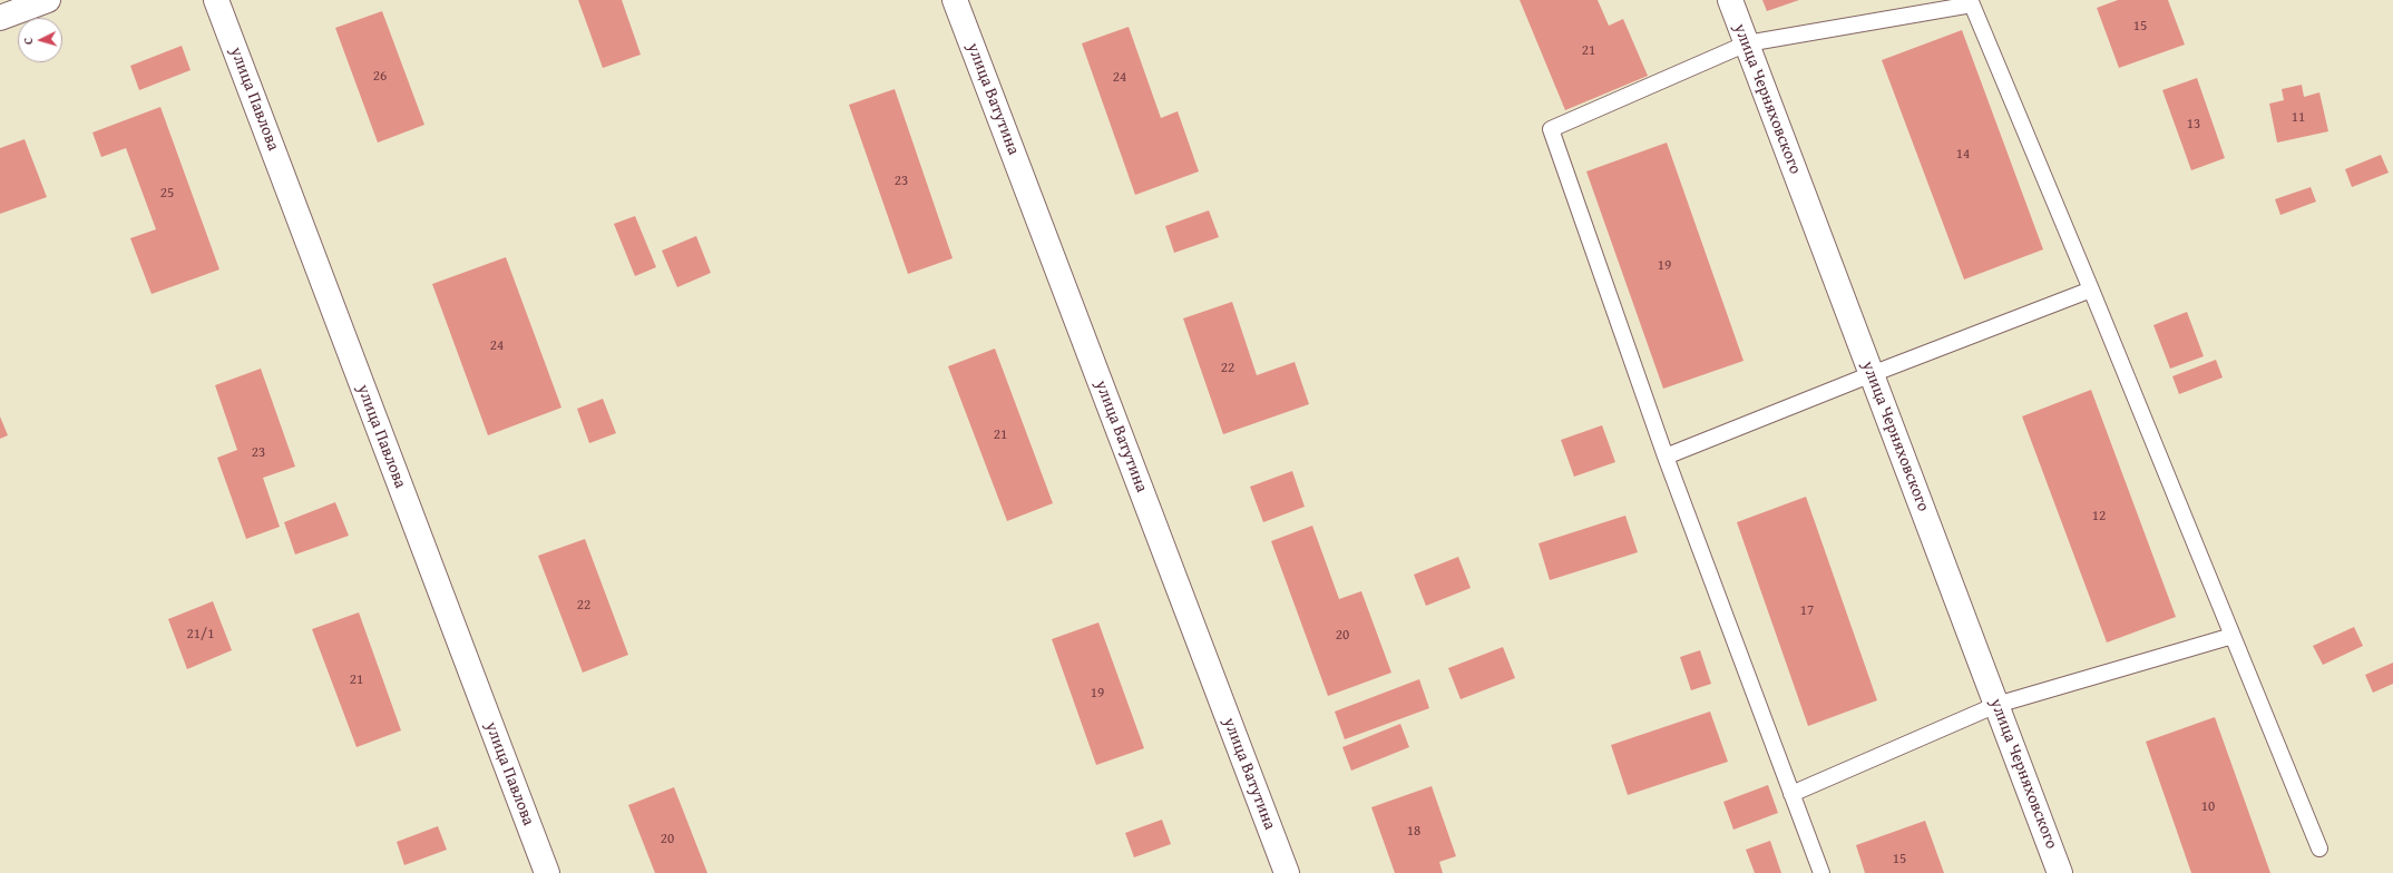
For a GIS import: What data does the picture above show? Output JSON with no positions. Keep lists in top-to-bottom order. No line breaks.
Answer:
{"streets":{"street":["улица Павлова","улица Ватутина","улица Черняховского"]},"house_numbers":["15","21","26","24","11","13","14","23","25","19","24","22","21","23","12","22","17","21/1","20","21","19","10","18","20","15"],"north":"left"}
